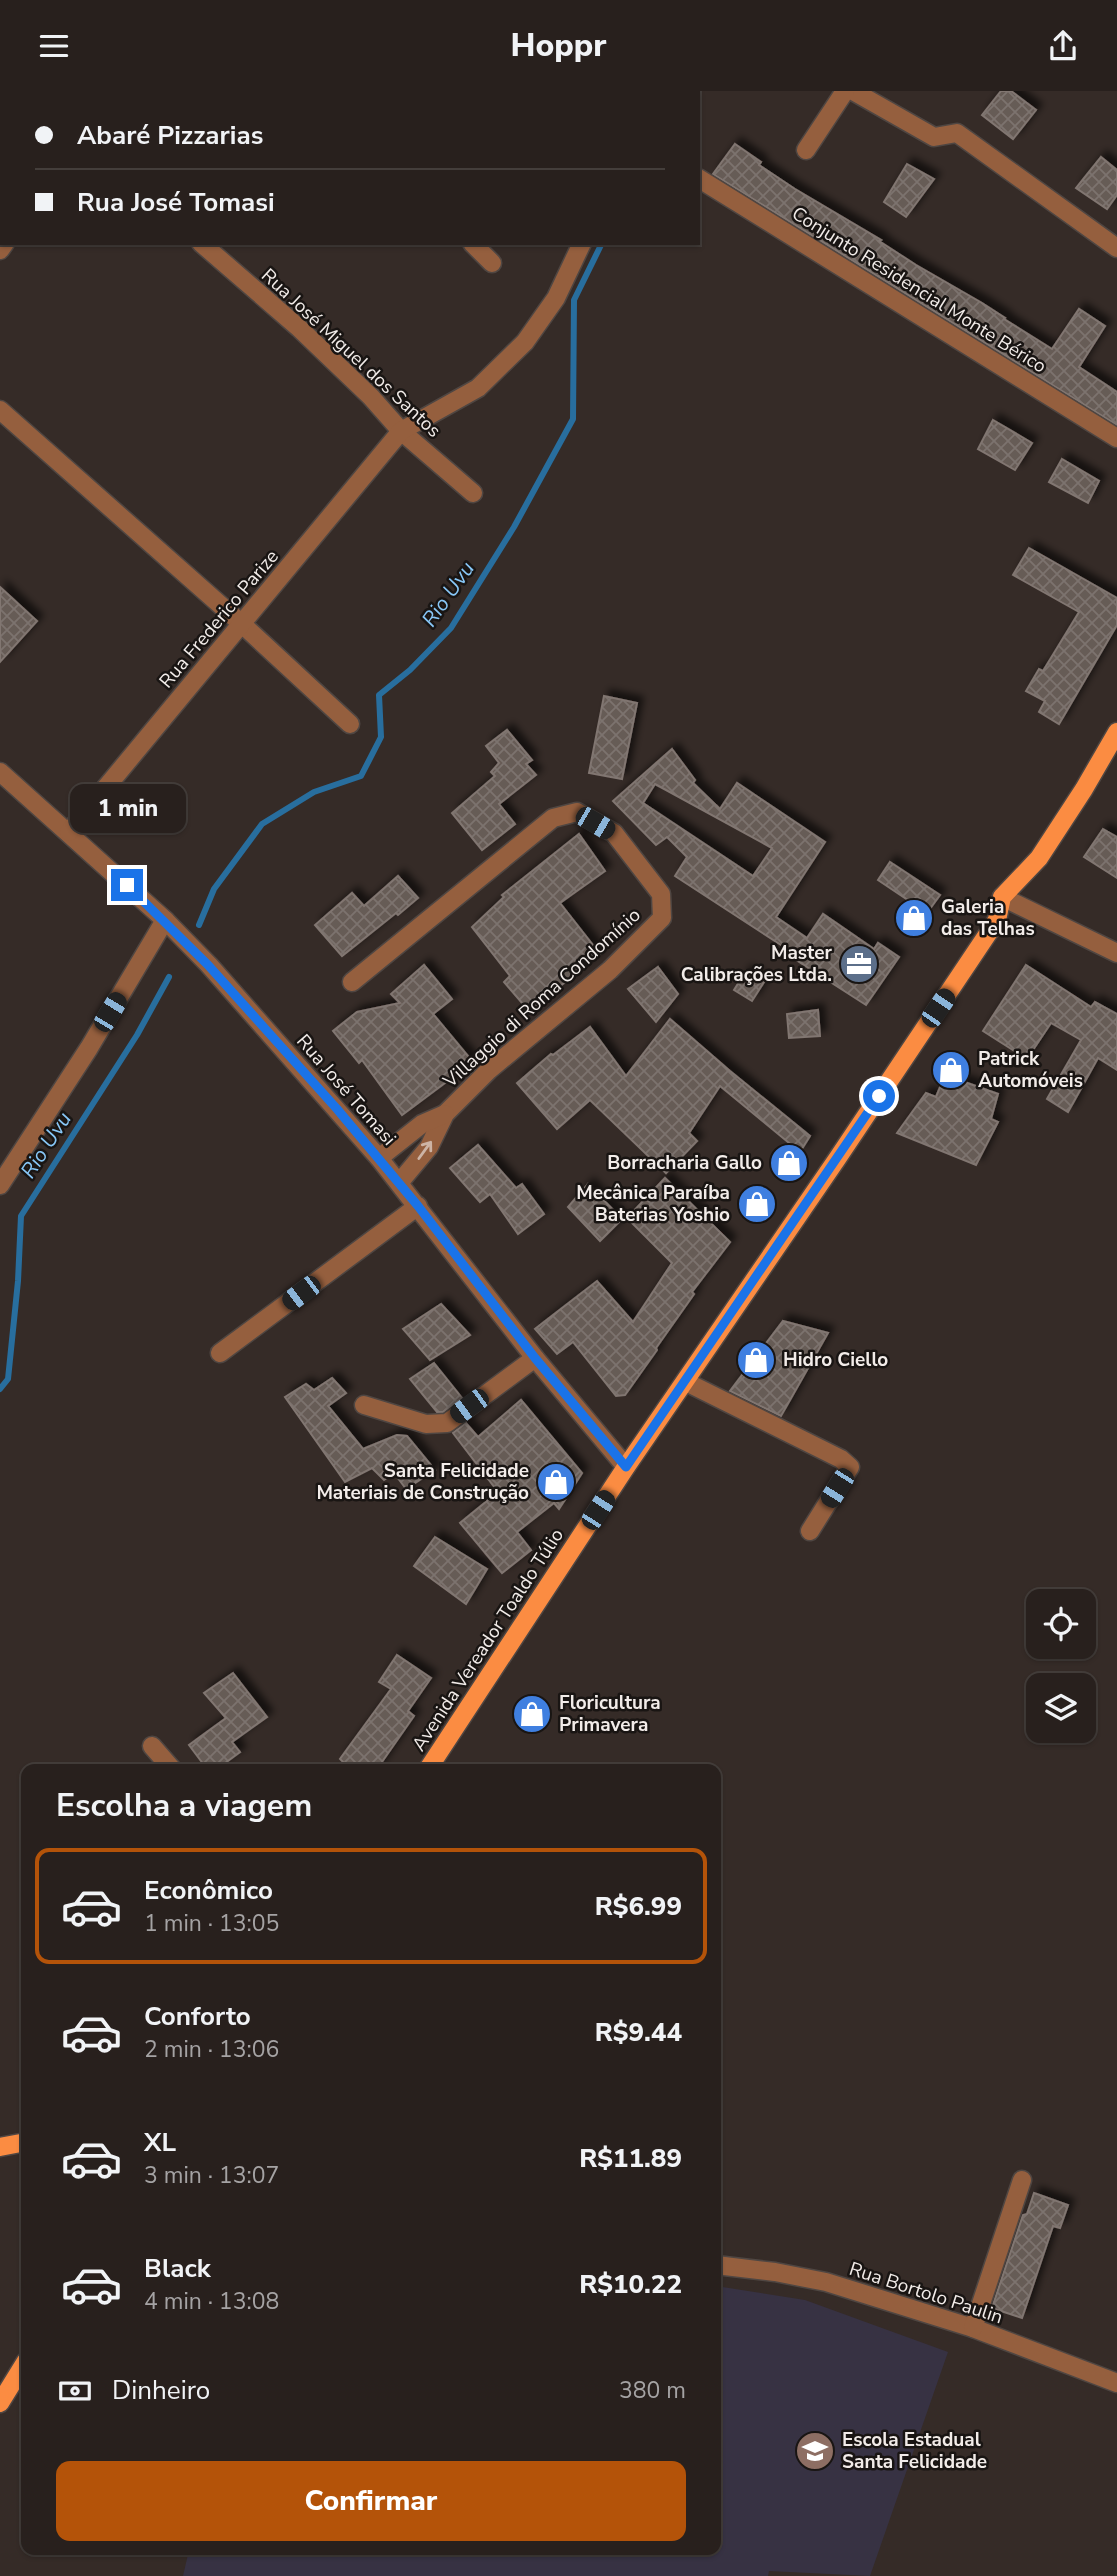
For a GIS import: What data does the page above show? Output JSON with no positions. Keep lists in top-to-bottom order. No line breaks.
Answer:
{"streets":{"main road":["Avenida Vereador Toaldo Túlio"],"street":["Conjunto Residencial Monte Bérico","Rua José Miguel dos Santos","Rua Frederico Parize","Villaggio di Roma Condomínio","Rua José Tomasi","Rua Bortolo Paulin"]},"crossings":[["Rua José Miguel dos Santos","Rua Frederico Parize"],["Rua Frederico Parize","Rua José Tomasi"],["Villaggio di Roma Condomínio","Rua José Tomasi"],["Rua José Tomasi","Avenida Vereador Toaldo Túlio"]],"water":["Rio Uvu"],"places":{"shop":["Galeria das Telhas","Patrick Automóveis","Borracharia Gallo","Mecânica Paraíba Baterias Yoshio","Hidro Ciello","Santa Felicidade Materiais de Construção","Floricultura Primavera"],"office":["Master Calibrações Ltda."],"school or university":["Escola Estadual Santa Felicidade"]},"page":{"header":"Hoppr","banner":["Abaré Pizzarias","Rua José Tomasi"],"bubble":"1 min","heading":"Escolha a viagem","list":[{"name":"Econômico","note":"1 min · 13:05","value":"R$6.99"},{"name":"Conforto","note":"2 min · 13:06","value":"R$9.44"},{"name":"XL","note":"3 min · 13:07","value":"R$11.89"},{"name":"Black","note":"4 min · 13:08","value":"R$10.22"}],"pay":["Dinheiro","380 m"],"buttons":"Confirmar"}}
